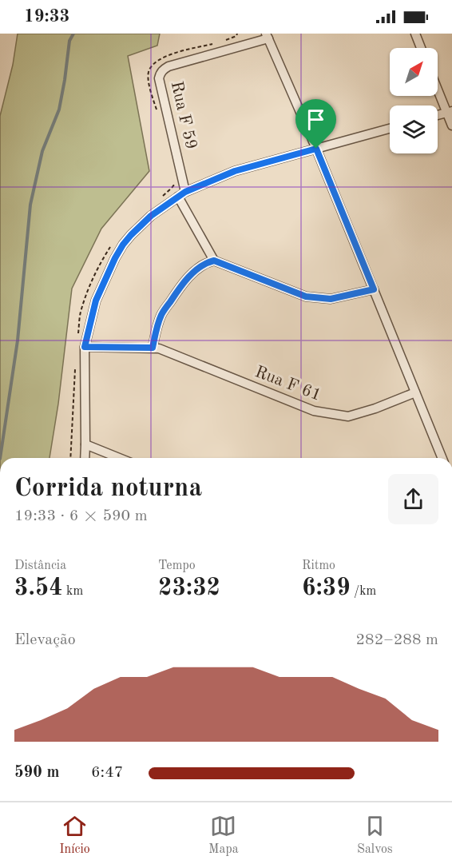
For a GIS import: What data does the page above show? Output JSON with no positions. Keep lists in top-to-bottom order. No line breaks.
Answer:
{"streets":{"street":["Rua F 59","Rua F 61"]},"north":"top right","page":{"status":"19:33","heading":["Corrida noturna","19:33 · 6 × 590 m"],"stats":[["Distância","3.54 km"],["Tempo","23:32"],["Ritmo","6:39 /km"]],"chart":["Elevação","282–288 m"],"list":[{"name":"590 m","note":"6:47"}],"tabs":["Início","Mapa","Salvos"]}}
